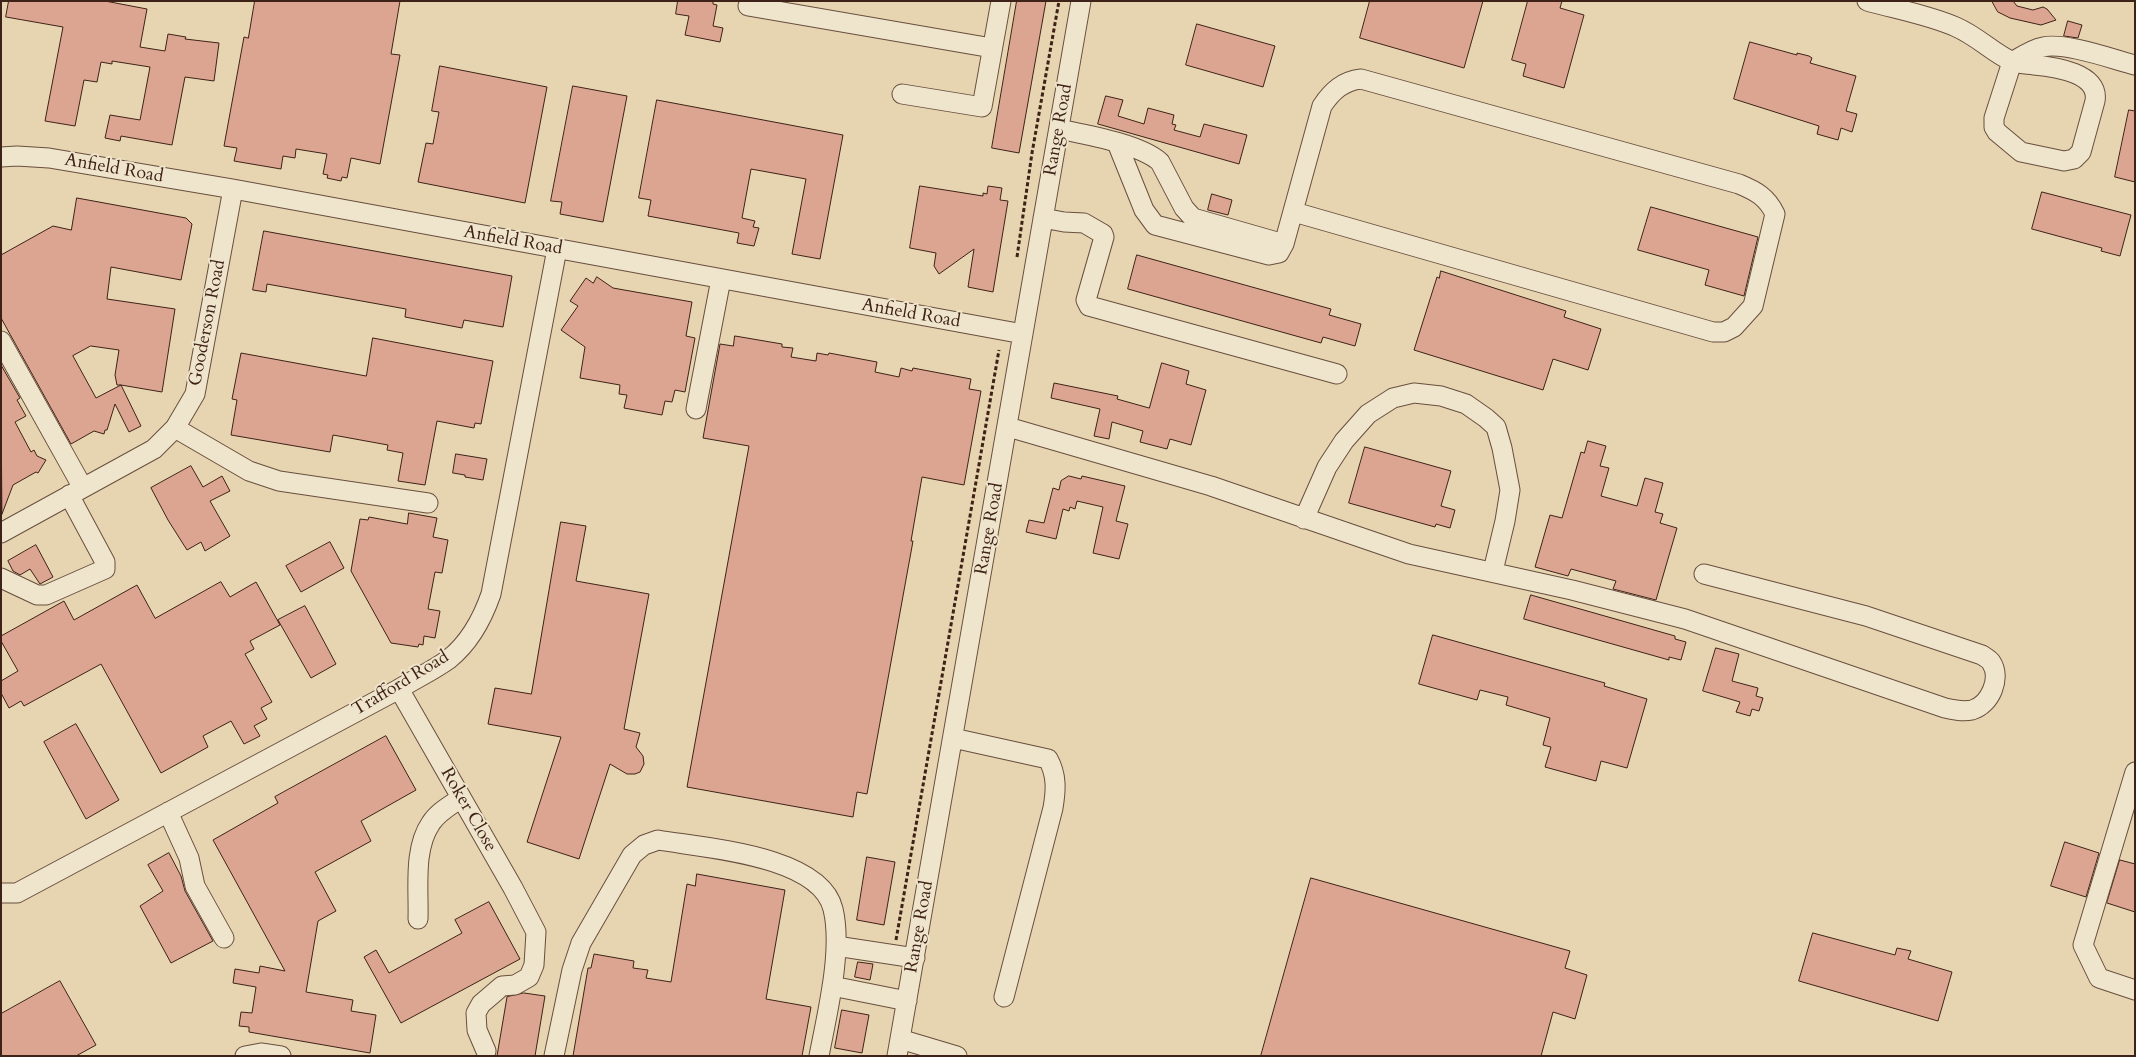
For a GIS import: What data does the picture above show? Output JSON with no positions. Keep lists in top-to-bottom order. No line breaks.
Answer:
{"streets":{"street":["Range Road","Anfield Road","Gooderson Road","Trafford Road","Roker Close"]},"crossings":[["Range Road","Anfield Road"],["Anfield Road","Gooderson Road"],["Anfield Road","Trafford Road"],["Trafford Road","Roker Close"]]}
